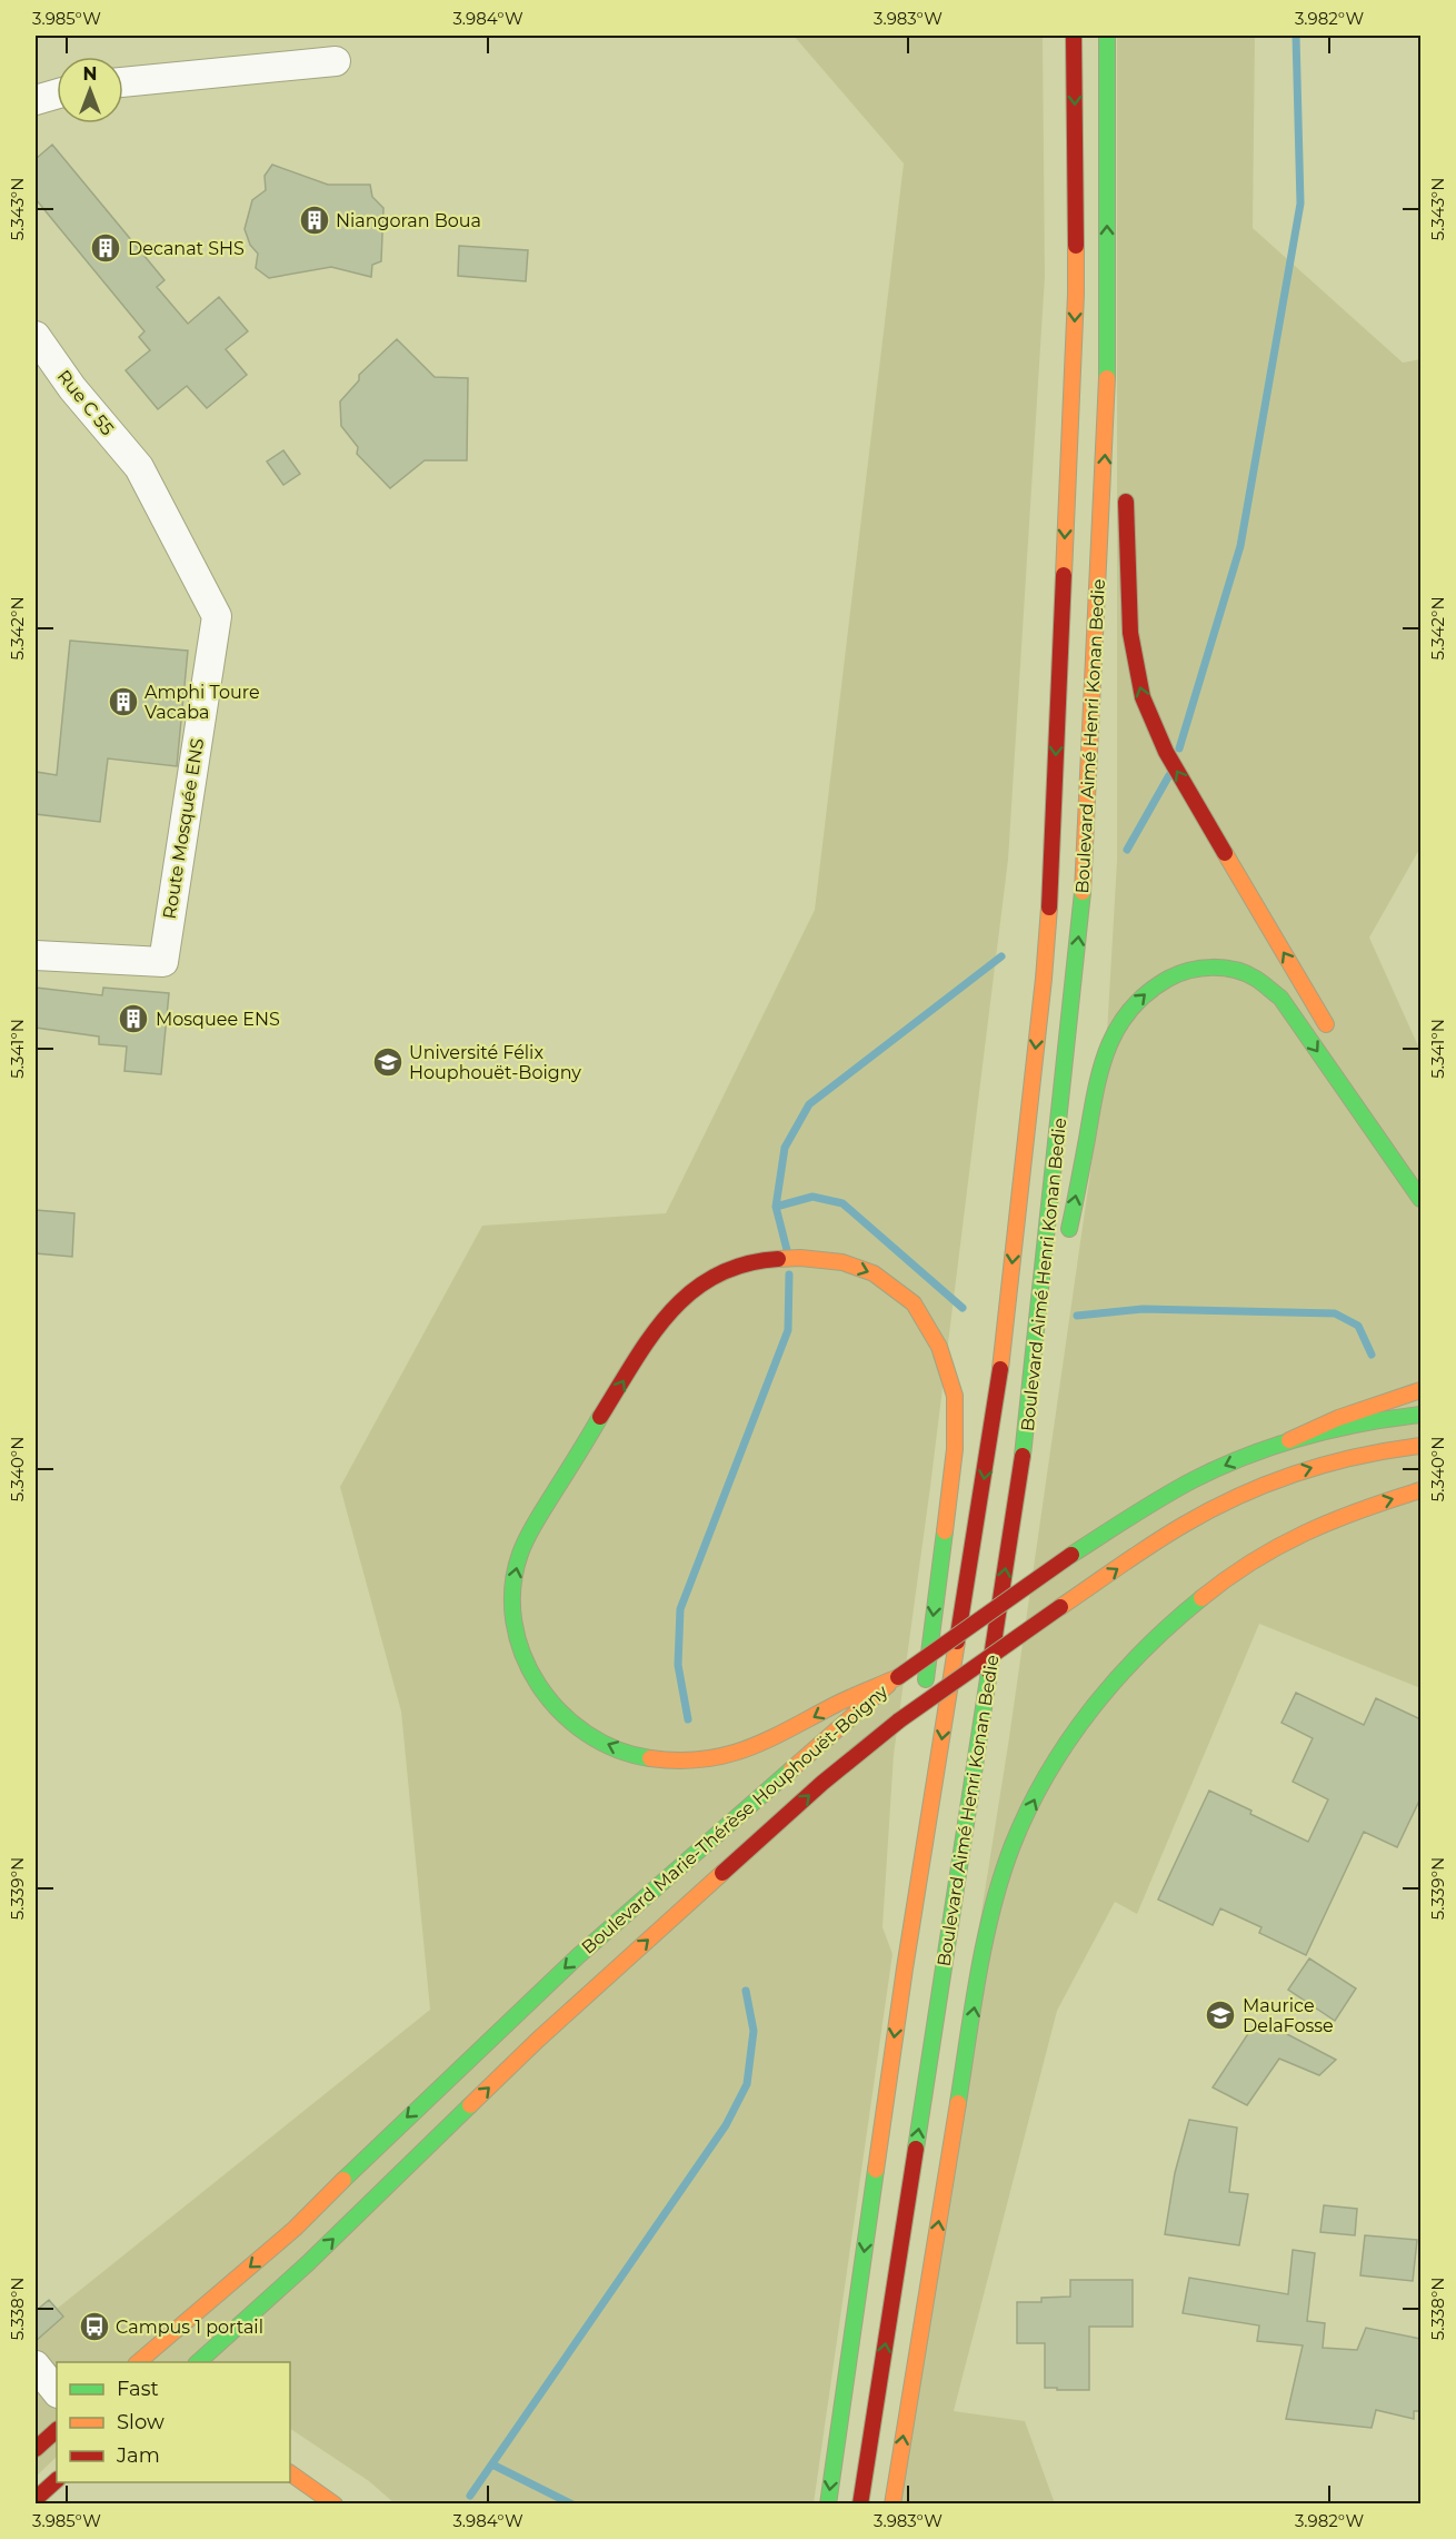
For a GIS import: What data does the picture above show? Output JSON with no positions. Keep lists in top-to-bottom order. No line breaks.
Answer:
{"streets":{"main road":["Boulevard Aimé Henri Konan Bedie","Boulevard Marie-Thérèse Houphouët-Boigny"],"street":["Rue C 55","Route Mosquée ENS"]},"crossings":[["Rue C 55","Route Mosquée ENS"]],"places":{"building":["Niangoran Boua","Decanat SHS","Amphi Toure Vacaba","Mosquee ENS"],"school or university":["Université Félix Houphouët-Boigny","Maurice DelaFosse"],"bus stop":["Campus 1 portail"]},"legend":["Fast","Slow","Jam"],"north":"top","coordinates":["3.985°W","3.984°W","3.983°W","3.982°W","5.343°N","5.342°N","5.341°N","5.340°N","5.339°N","5.338°N"]}
